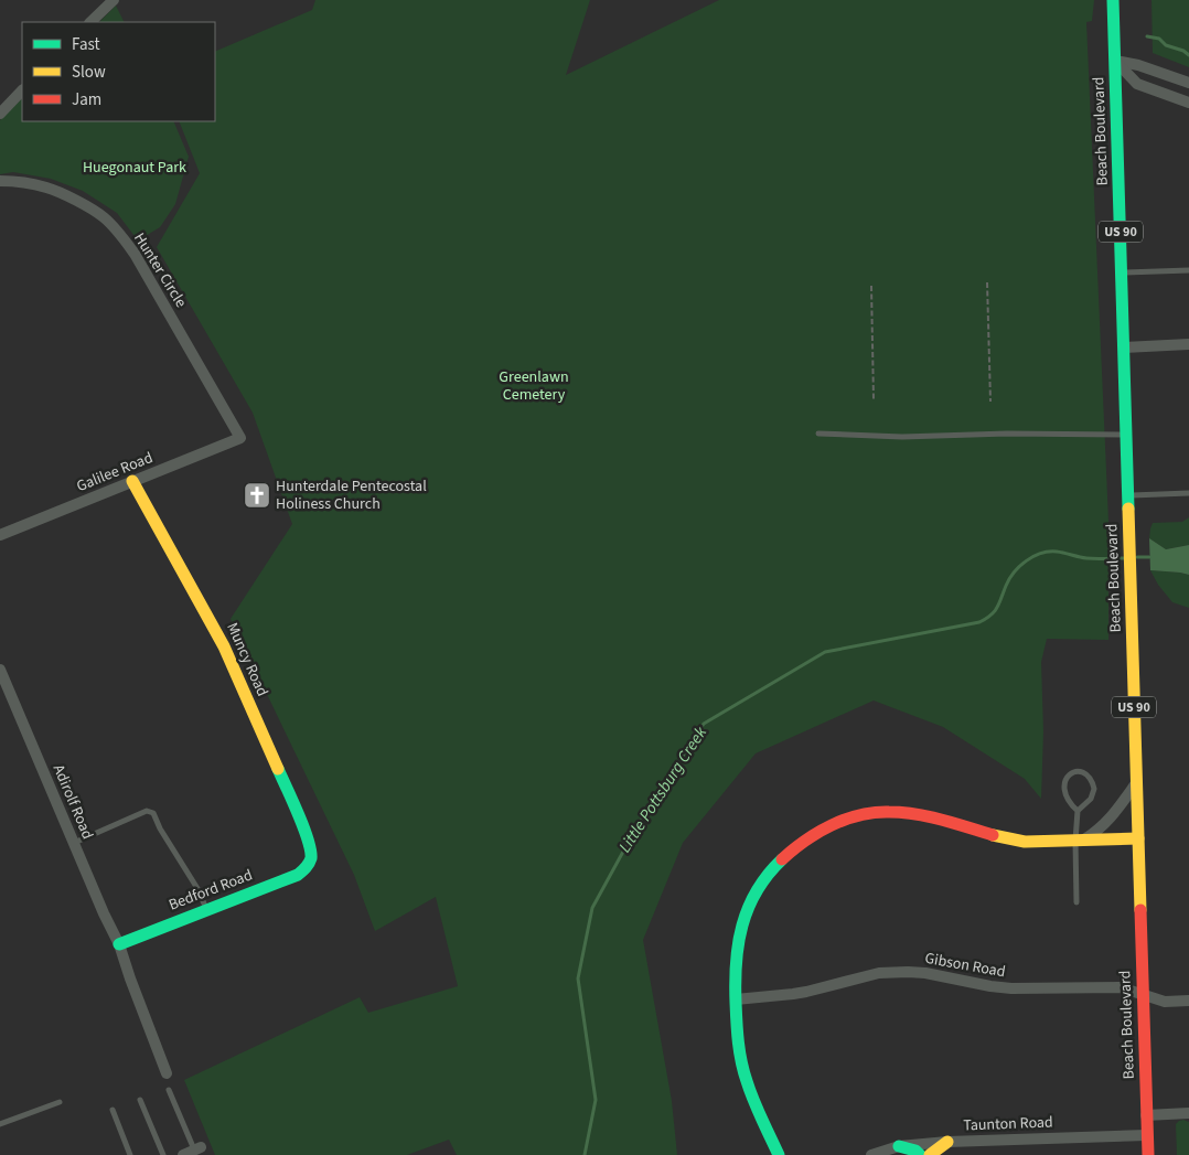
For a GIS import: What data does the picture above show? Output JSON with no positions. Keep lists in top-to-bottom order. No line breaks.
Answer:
{"streets":{"main road":["Beach Boulevard","US 90","Muncy Road","Bedford Road"],"street":["Hunter Circle","Galilee Road","Adirolf Road","Gibson Road","Taunton Road"]},"crossings":[["Beach Boulevard","Gibson Road"],["Beach Boulevard","Taunton Road"],["Hunter Circle","Galilee Road"],["Galilee Road","Muncy Road"],["Muncy Road","Bedford Road"],["Adirolf Road","Bedford Road"]],"water":["Little Pottsburg Creek"],"parks":["Huegonaut Park","Greenlawn Cemetery"],"places":{"church":["Hunterdale Pentecostal Holiness Church"]},"legend":["Fast","Slow","Jam"]}
